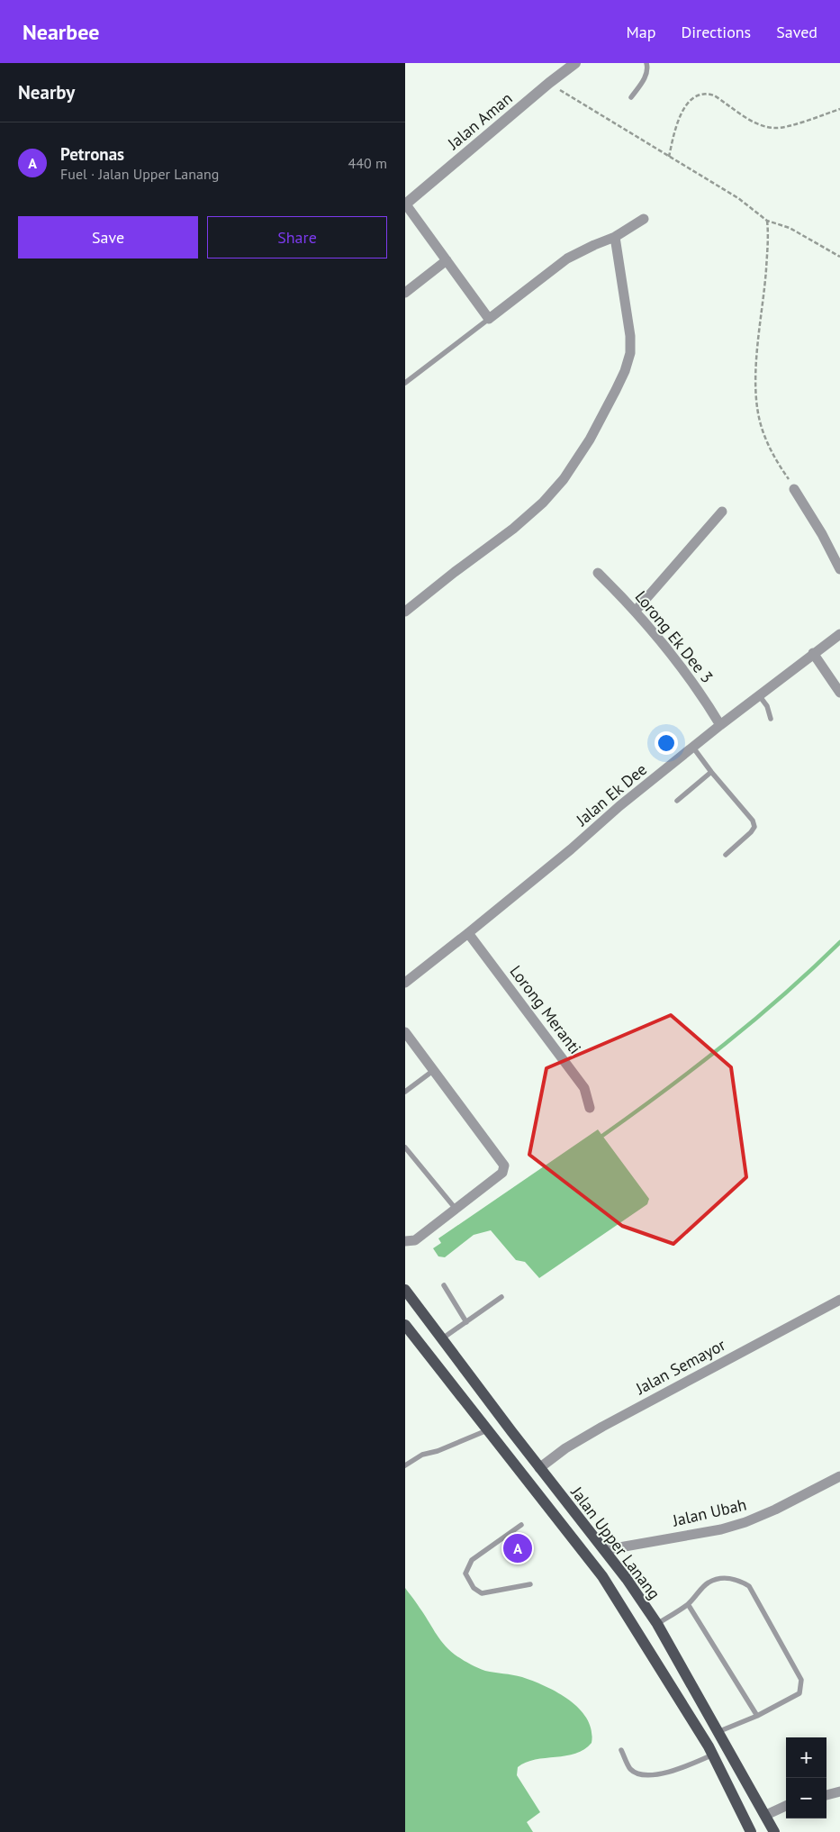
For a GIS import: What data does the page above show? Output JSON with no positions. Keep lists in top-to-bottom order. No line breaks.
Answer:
{"streets":{"main road":["Jalan Upper Lanang"],"street":["Jalan Aman","Lorong Ek Dee 3","Jalan Ek Dee","Lorong Meranti","Jalan Semayor","Jalan Ubah"]},"crossings":[["Lorong Ek Dee 3","Jalan Ek Dee"],["Jalan Ek Dee","Lorong Meranti"],["Jalan Semayor","Jalan Upper Lanang"],["Jalan Ubah","Jalan Upper Lanang"]],"page":{"header":"Nearbee","nav":["Map","Directions","Saved"],"heading":"Nearby","list":[{"mark":"A","name":"Petronas","note":"Fuel · Jalan Upper Lanang","value":"440 m"}],"buttons":["Save","Share"],"pins":"A","map_buttons":["+","−"]}}
